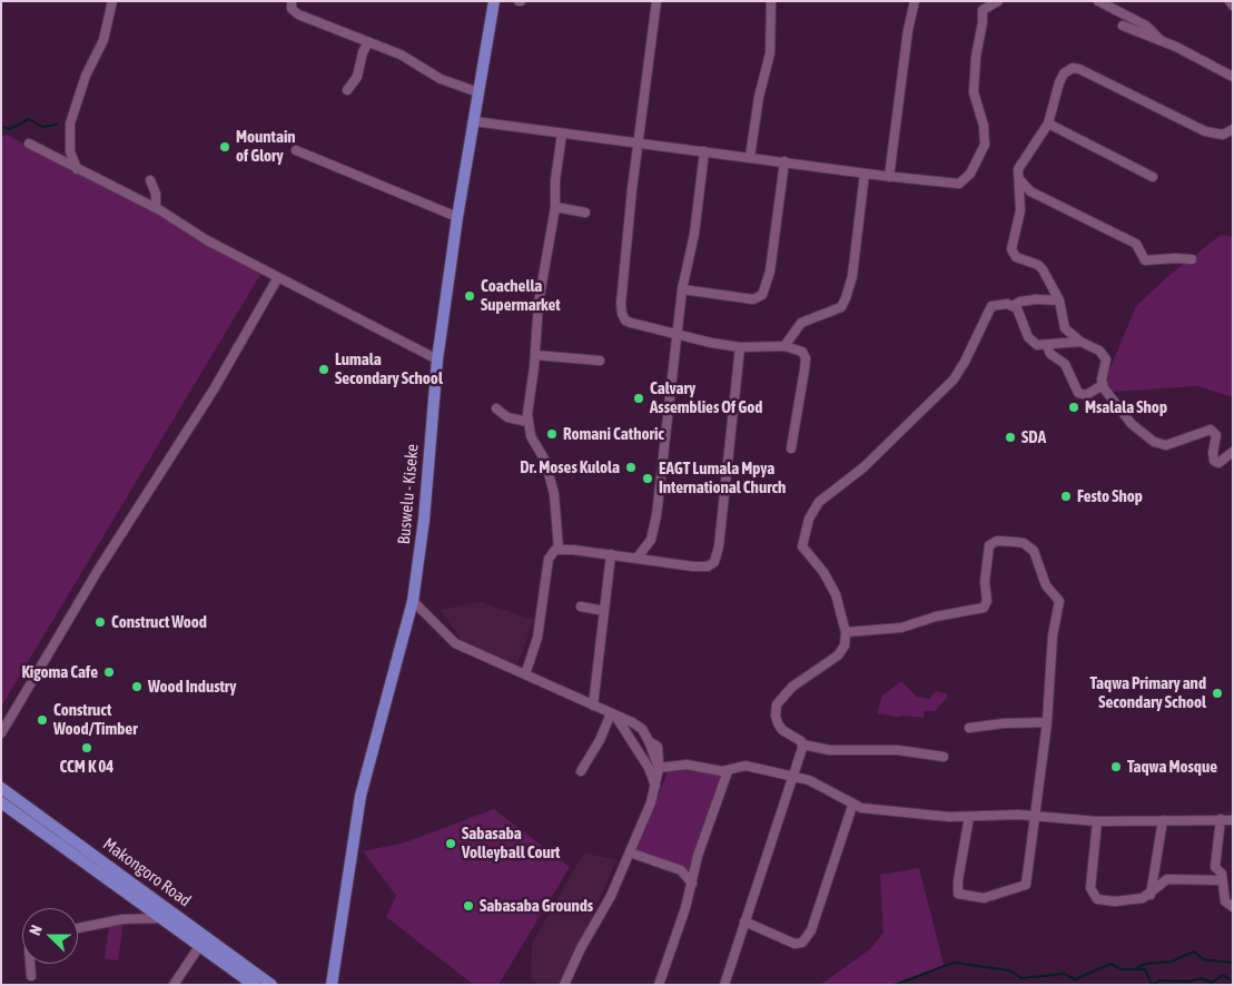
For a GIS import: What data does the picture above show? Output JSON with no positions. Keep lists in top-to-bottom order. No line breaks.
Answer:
{"streets":{"main road":["Buswelu - Kiseke","Makongoro Road"]},"places":["Mountain of Glory","Coachella Supermarket","Lumala Secondary School","Calvary Assemblies Of God","Msalala Shop","Romani Cathoric","SDA","Dr. Moses Kulola","EAGT Lumala Mpya International Church","Festo Shop","Construct Wood","Kigoma Cafe","Wood Industry","Taqwa Primary and Secondary School","Construct Wood/Timber","CCM K 04","Taqwa Mosque","Sabasaba Volleyball Court","Sabasaba Grounds"],"north":"left"}
